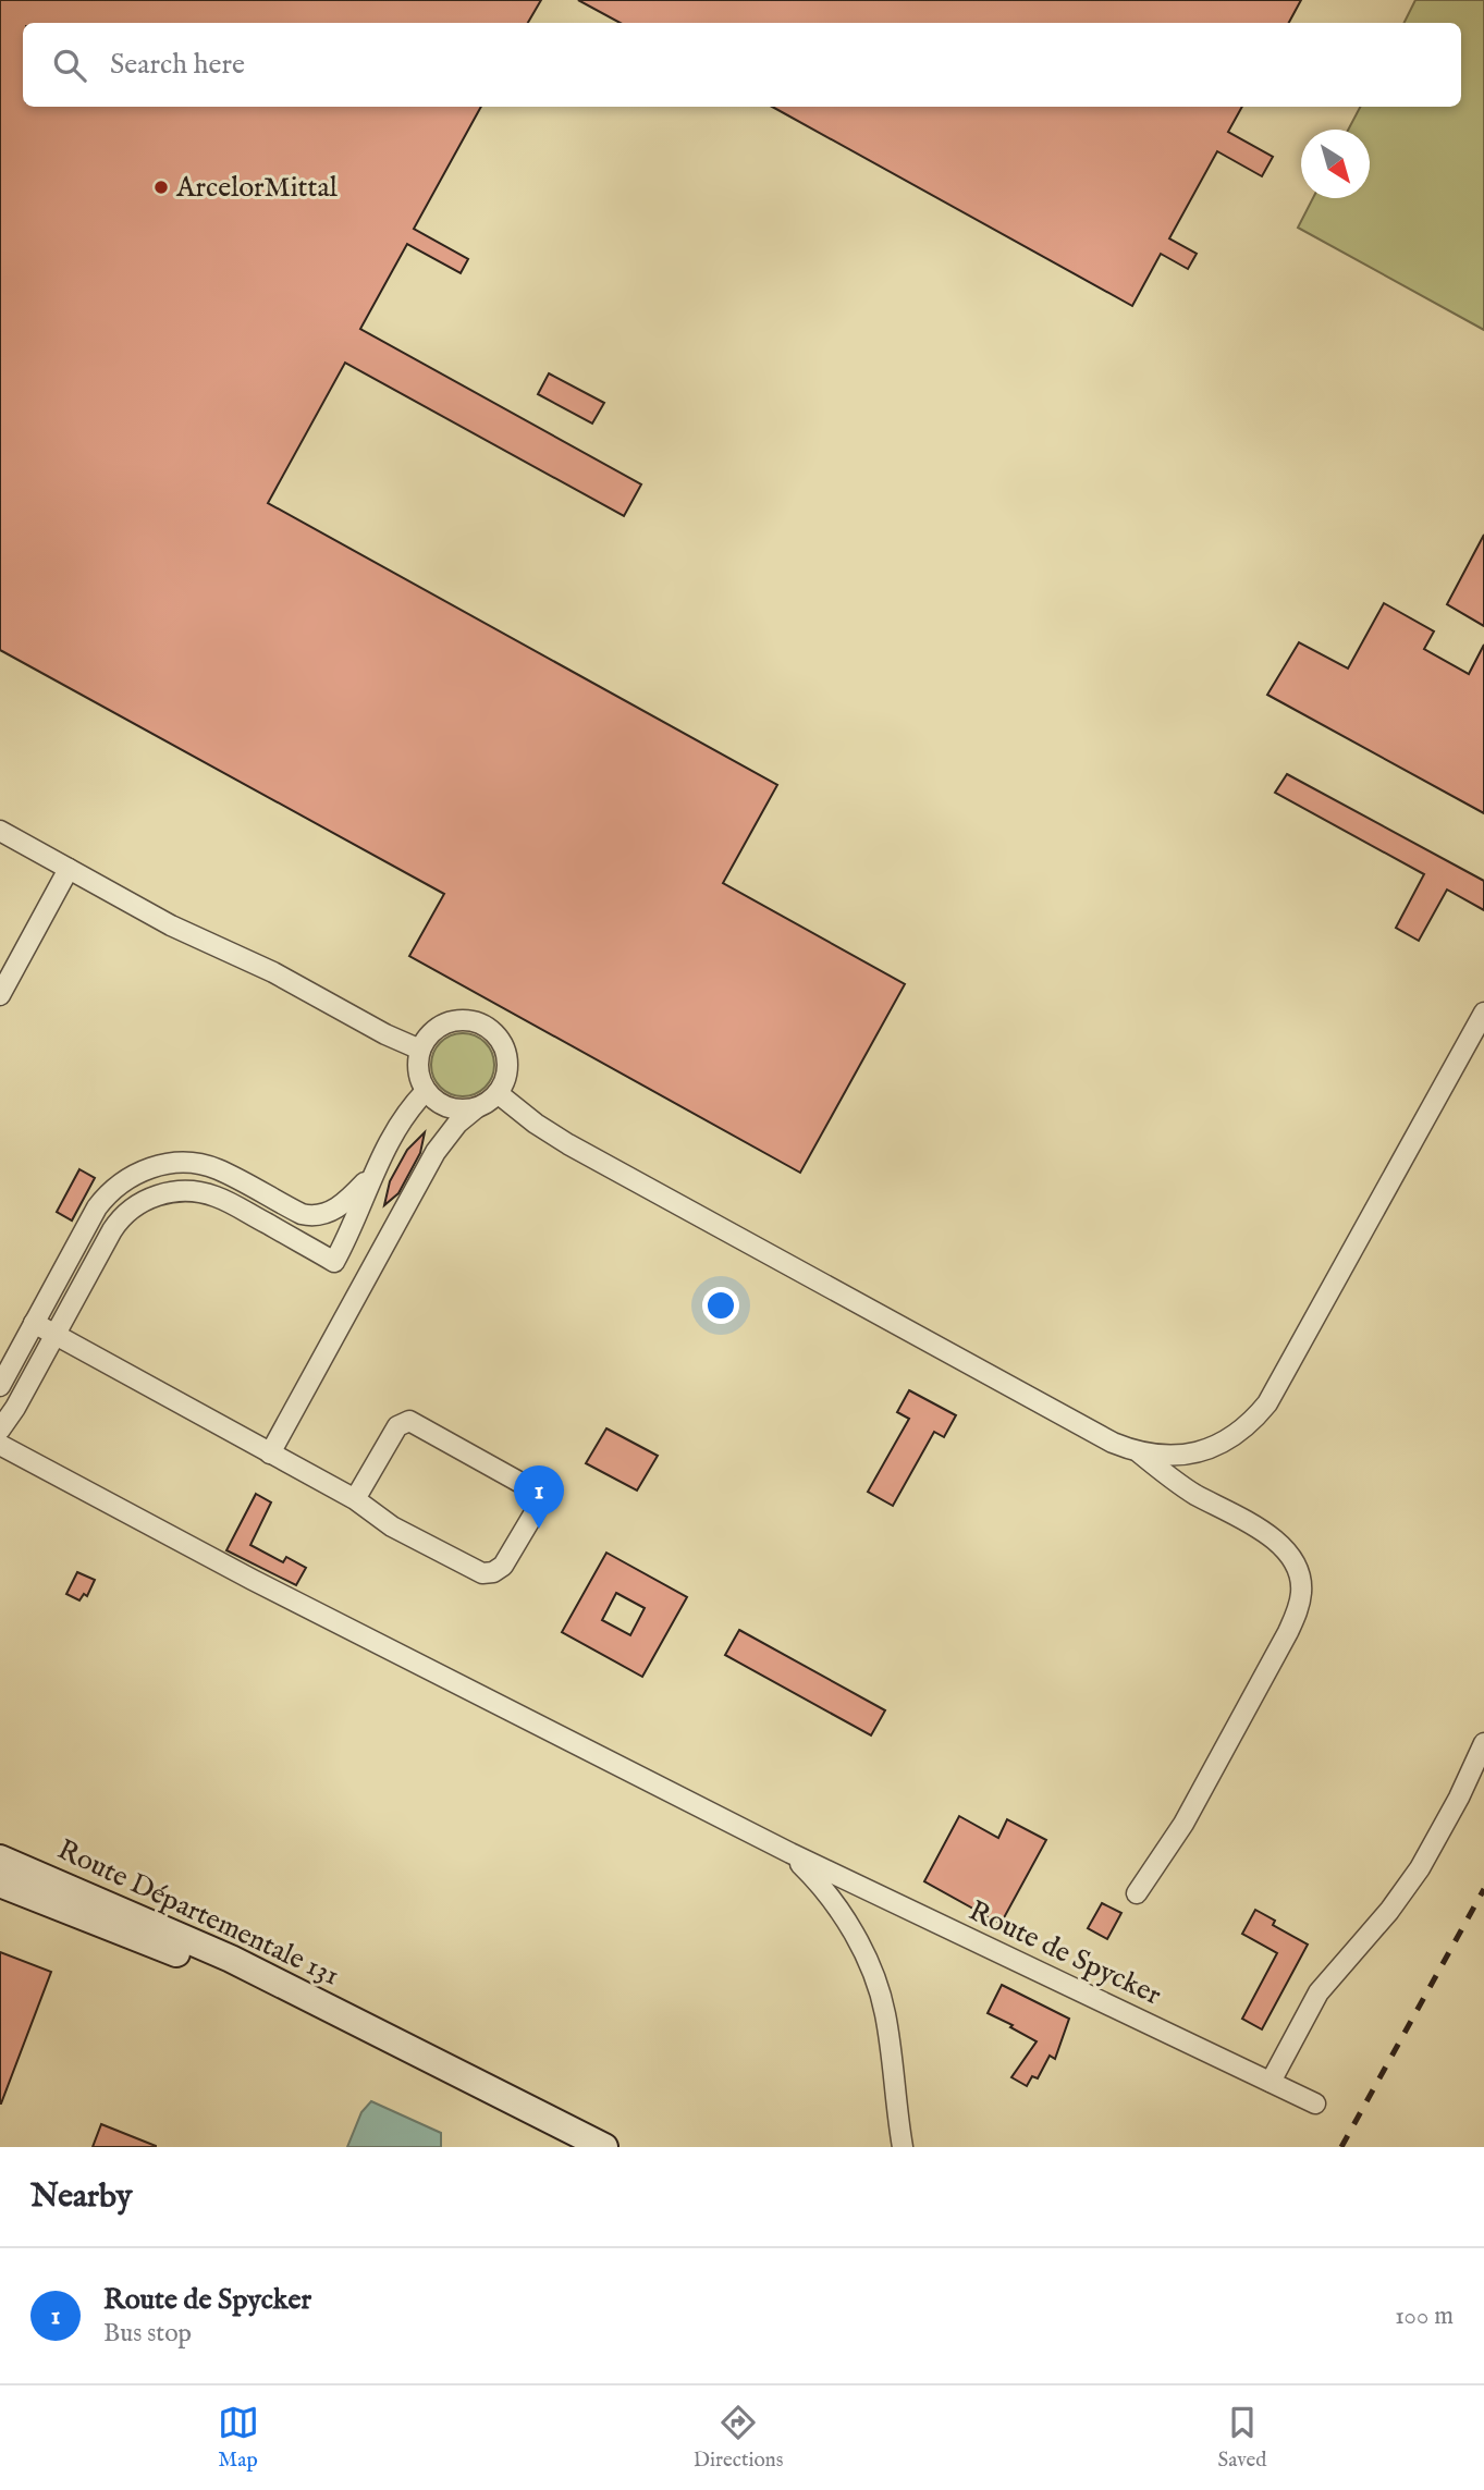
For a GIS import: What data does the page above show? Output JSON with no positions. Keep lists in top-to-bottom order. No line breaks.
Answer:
{"streets":{"main road":["Route Départementale 131"],"street":["Route de Spycker"]},"places":["ArcelorMittal"],"north":"bottom right","page":{"search":"Search here","pins":"1","heading":"Nearby","list":[{"mark":"1","name":"Route de Spycker","note":"Bus stop","value":"100 m"}],"nav":["Map","Directions","Saved"]}}
